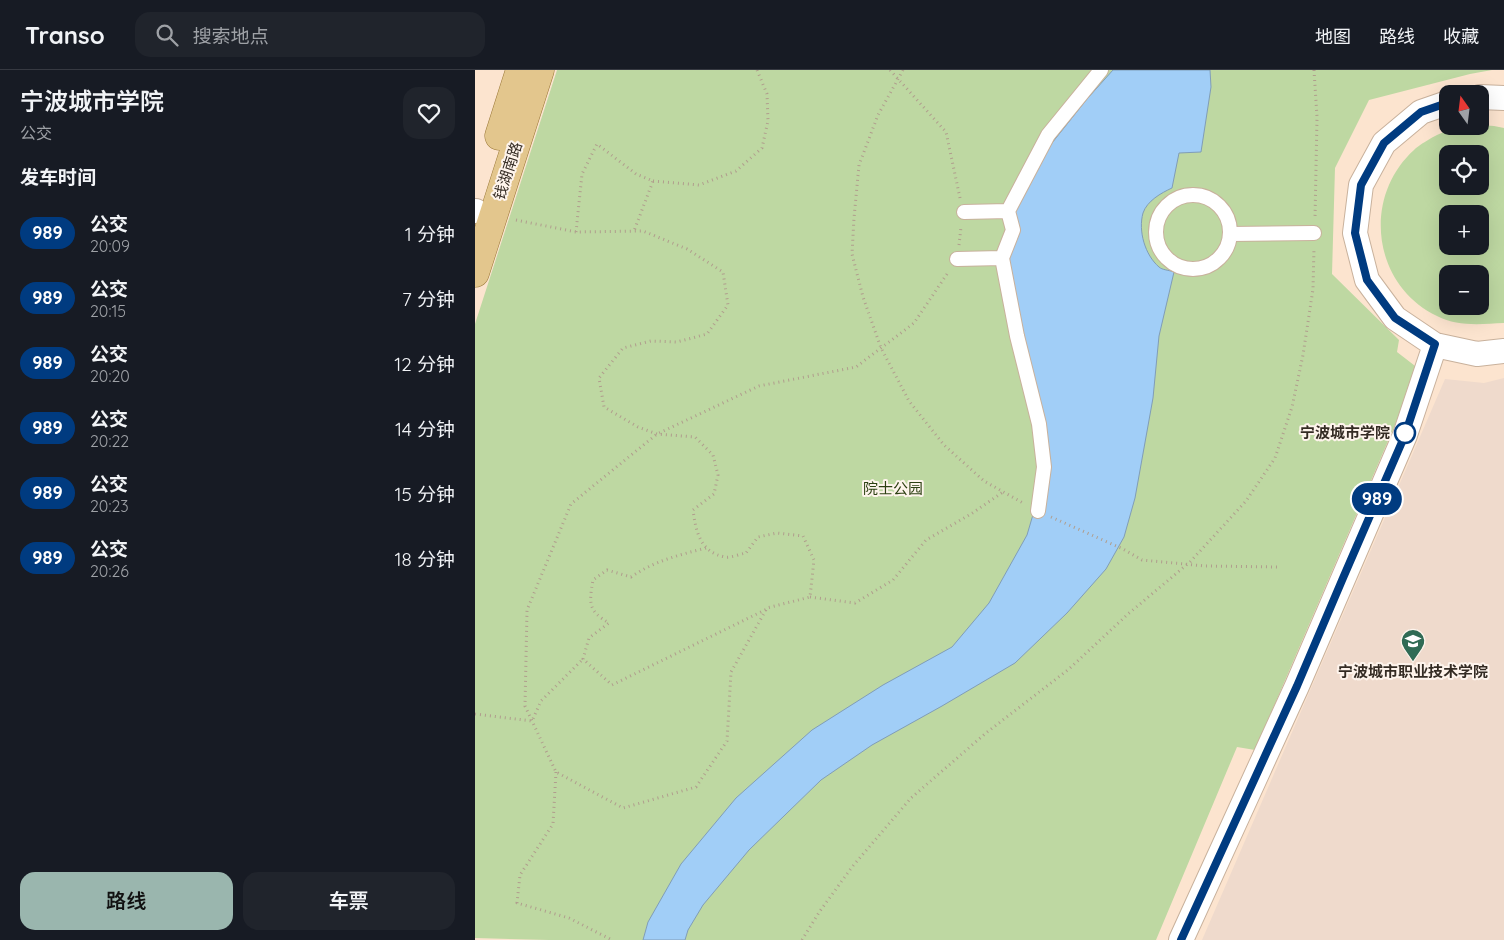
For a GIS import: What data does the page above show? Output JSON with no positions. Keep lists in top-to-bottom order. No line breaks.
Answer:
{"streets":{"main road":["钱湖南路"]},"parks":["院士公园"],"places":{"other":["宁波城市学院"],"school or university":["宁波城市职业技术学院"]},"lines":["bus line 989"],"north":"top","page":{"header":"Transo","search":"搜索地点","nav":["地图","路线","收藏"],"heading":[["宁波城市学院","公交"],"发车时间"],"on_map":"989","map_buttons":["+","−"],"list":[{"mark":"989","name":"公交","note":"20:09","value":"1 分钟"},{"mark":"989","name":"公交","note":"20:15","value":"7 分钟"},{"mark":"989","name":"公交","note":"20:20","value":"12 分钟"},{"mark":"989","name":"公交","note":"20:22","value":"14 分钟"},{"mark":"989","name":"公交","note":"20:23","value":"15 分钟"},{"mark":"989","name":"公交","note":"20:26","value":"18 分钟"}],"buttons":["路线","车票"]}}
